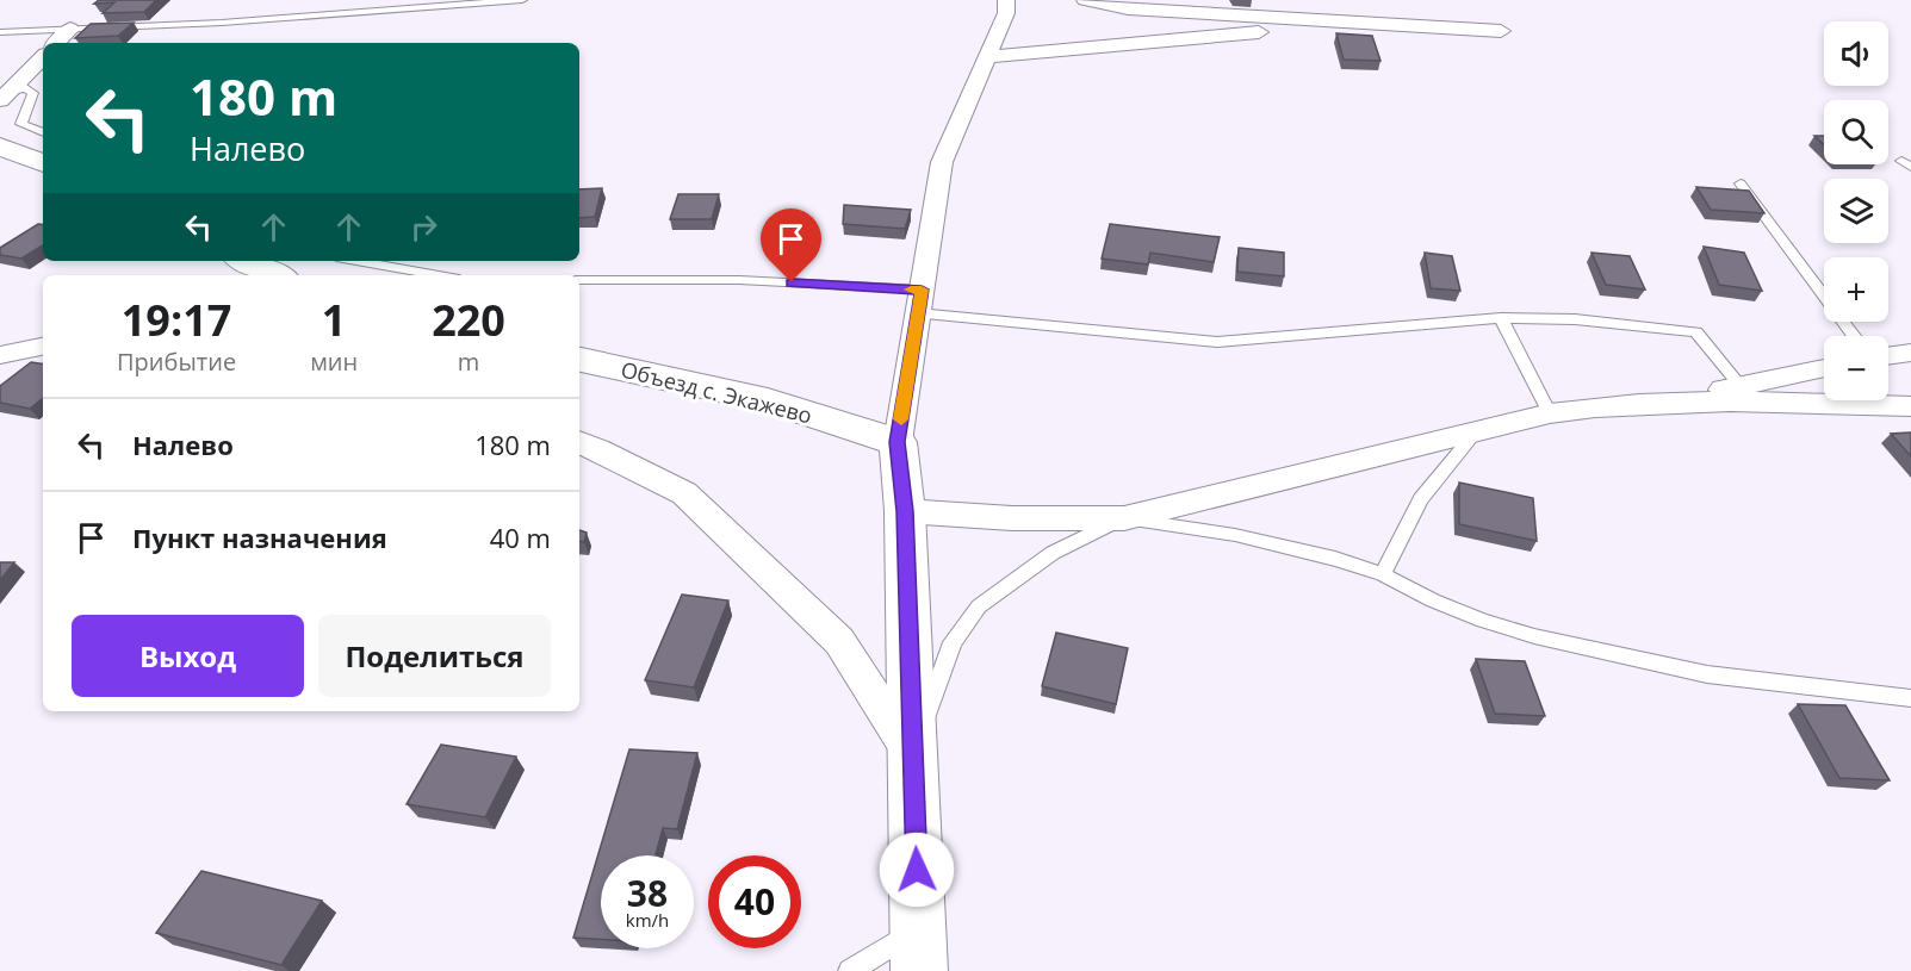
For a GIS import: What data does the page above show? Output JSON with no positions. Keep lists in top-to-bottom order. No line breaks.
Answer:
{"streets":{"main road":["Объезд с. Экажево"]},"page":{"map_buttons":["+","−"],"turn":["180 m","Налево"],"eta":["19:17","Прибытие","1","мин","220","m"],"list":[{"name":"Налево","value":"180 m"},{"name":"Пункт назначения","value":"40 m"}],"buttons":["Выход","Поделиться"],"speed":"38 km/h","limit":"40"}}
